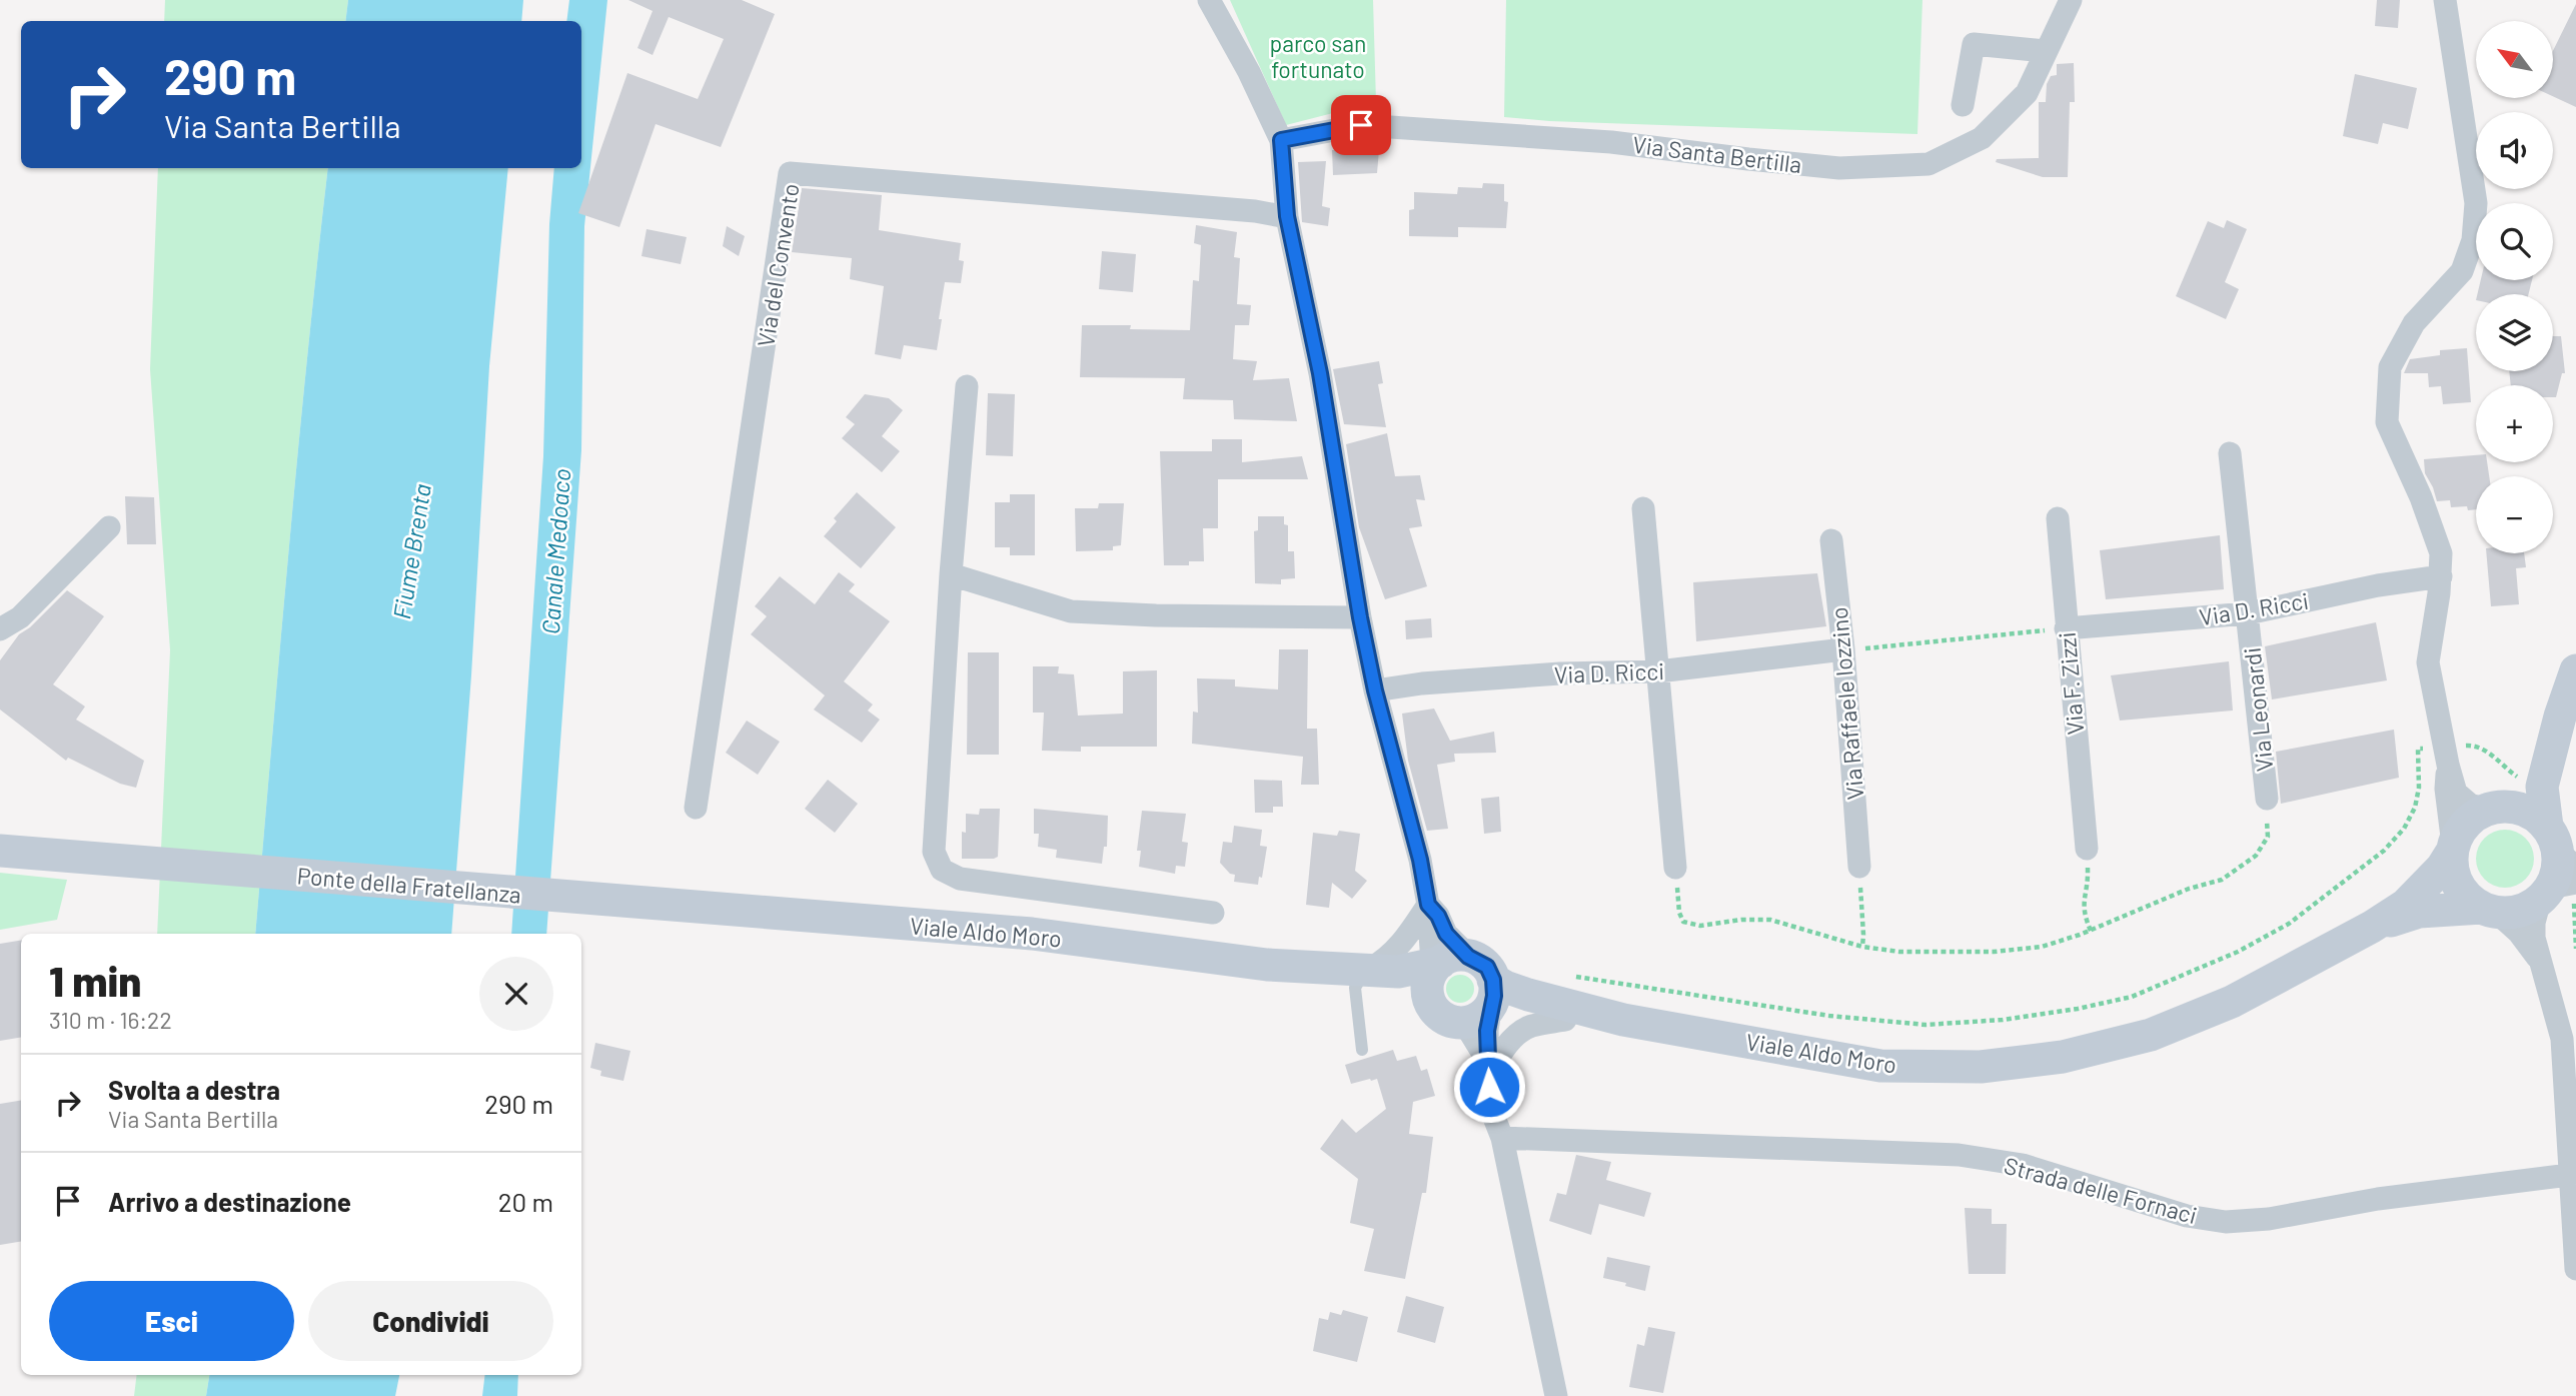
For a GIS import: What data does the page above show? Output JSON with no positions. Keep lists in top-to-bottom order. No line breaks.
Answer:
{"streets":{"main road":["Ponte della Fratellanza","Viale Aldo Moro"],"street":["Via Santa Bertilla","Via del Convento","Via D. Ricci","Via F. Zizzi","Via Raffaele Iozzino","Via Leonardi","Strada delle Fornaci"]},"crossings":[["Via D. Ricci","Via F. Zizzi"],["Via D. Ricci","Via Raffaele Iozzino"],["Via D. Ricci","Via Leonardi"],["Ponte della Fratellanza","Viale Aldo Moro"]],"water":["Fiume Brenta","Canale Medoaco"],"parks":["parco san fortunato"],"north":"top left","page":{"map_buttons":["+","−"],"turn":["290 m","Via Santa Bertilla"],"heading":["1 min","310 m · 16:22"],"list":[{"name":"Svolta a destra","note":"Via Santa Bertilla","value":"290 m"},{"name":"Arrivo a destinazione","value":"20 m"}],"buttons":["Esci","Condividi"]}}
